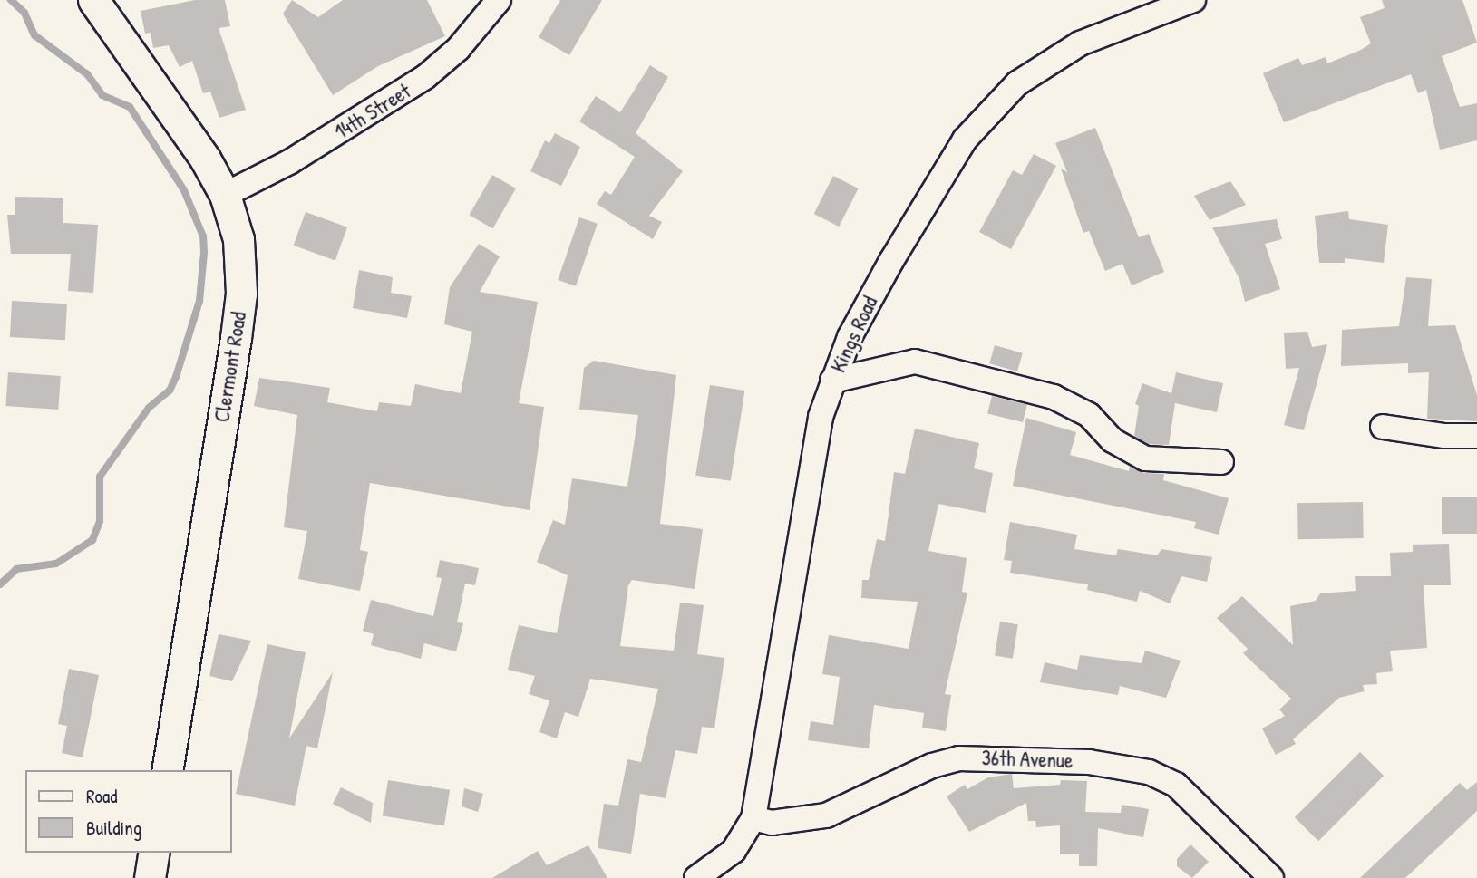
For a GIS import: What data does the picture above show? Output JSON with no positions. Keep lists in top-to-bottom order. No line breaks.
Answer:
{"streets":{"street":["14th Street","Kings Road","Clermont Road","36th Avenue"]},"crossings":[["14th Street","Clermont Road"],["Kings Road","36th Avenue"]],"legend":["Road","Building"]}
